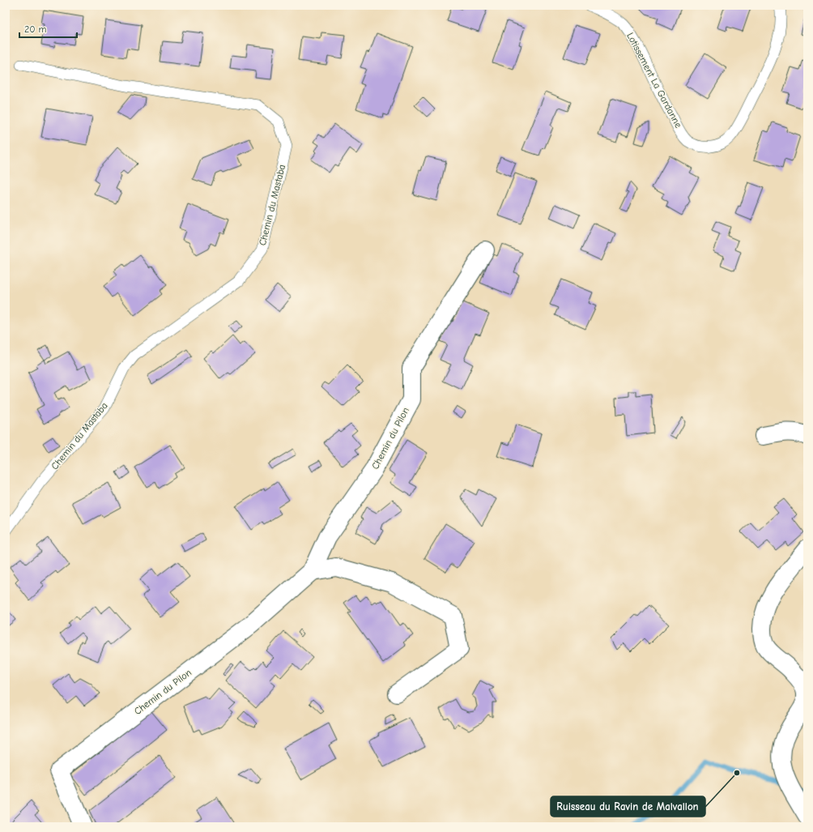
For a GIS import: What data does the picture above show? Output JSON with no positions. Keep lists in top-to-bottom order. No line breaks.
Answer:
{"streets":{"street":["Chemin du Pilon"],"lane":["Lotissement La Gardanne","Chemin du Mastaba"]},"places":["Ruisseau du Ravin de Malvallon"],"scale_bar":"20 m"}
